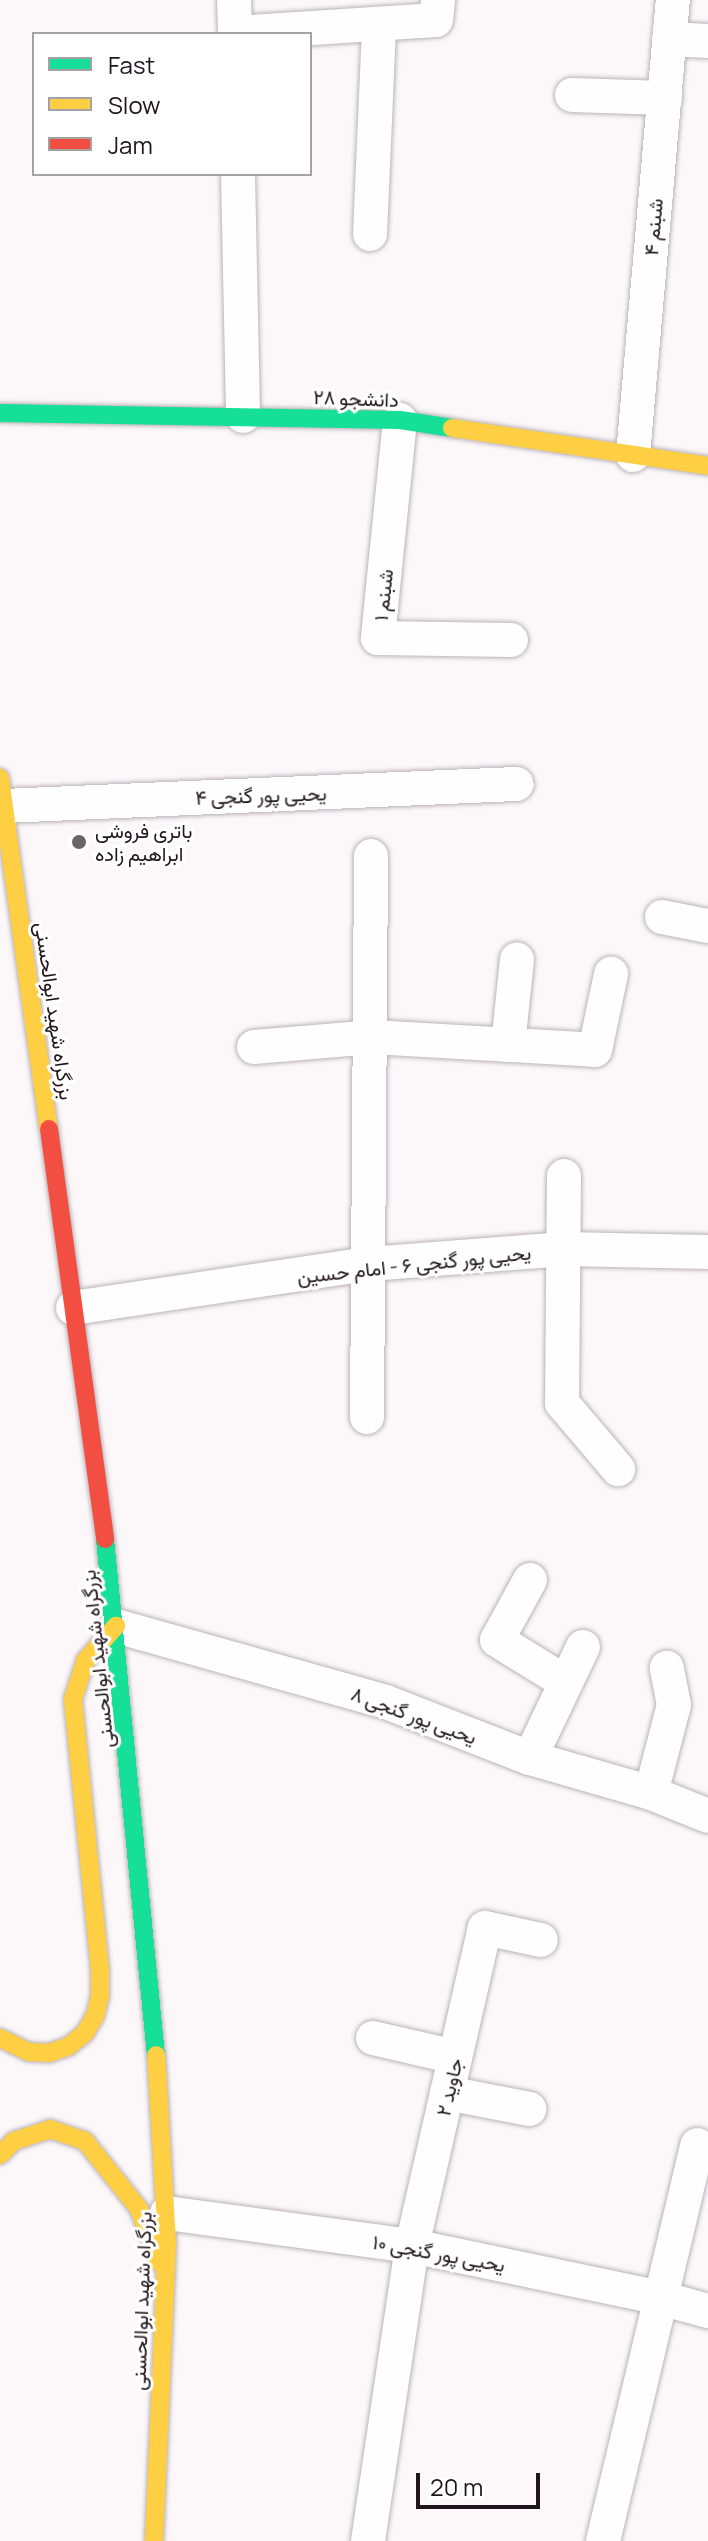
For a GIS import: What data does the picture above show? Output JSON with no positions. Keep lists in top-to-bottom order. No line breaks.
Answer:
{"streets":{"main road":["دانشجو ۲۸","بزرگراه شهید ابوالحسنی"],"street":["شبنم ۴","شبنم ۱","یحیی پور گنجی ۴","یحیی پور گنجی ۶ - امام حسین","یحیی پور گنجی ۸","جاوید ۲","یحیی پور گنجی ۱۰"]},"crossings":[["شبنم ۴","دانشجو ۲۸"],["دانشجو ۲۸","شبنم ۱"],["یحیی پور گنجی ۴","بزرگراه شهید ابوالحسنی"],["بزرگراه شهید ابوالحسنی","یحیی پور گنجی ۶ - امام حسین"],["بزرگراه شهید ابوالحسنی","یحیی پور گنجی ۸"],["بزرگراه شهید ابوالحسنی","یحیی پور گنجی ۱۰"],["جاوید ۲","یحیی پور گنجی ۱۰"]],"places":["باتری فروشی ابراهیم زاده"],"legend":["Fast","Slow","Jam"],"scale_bar":"20 m"}
